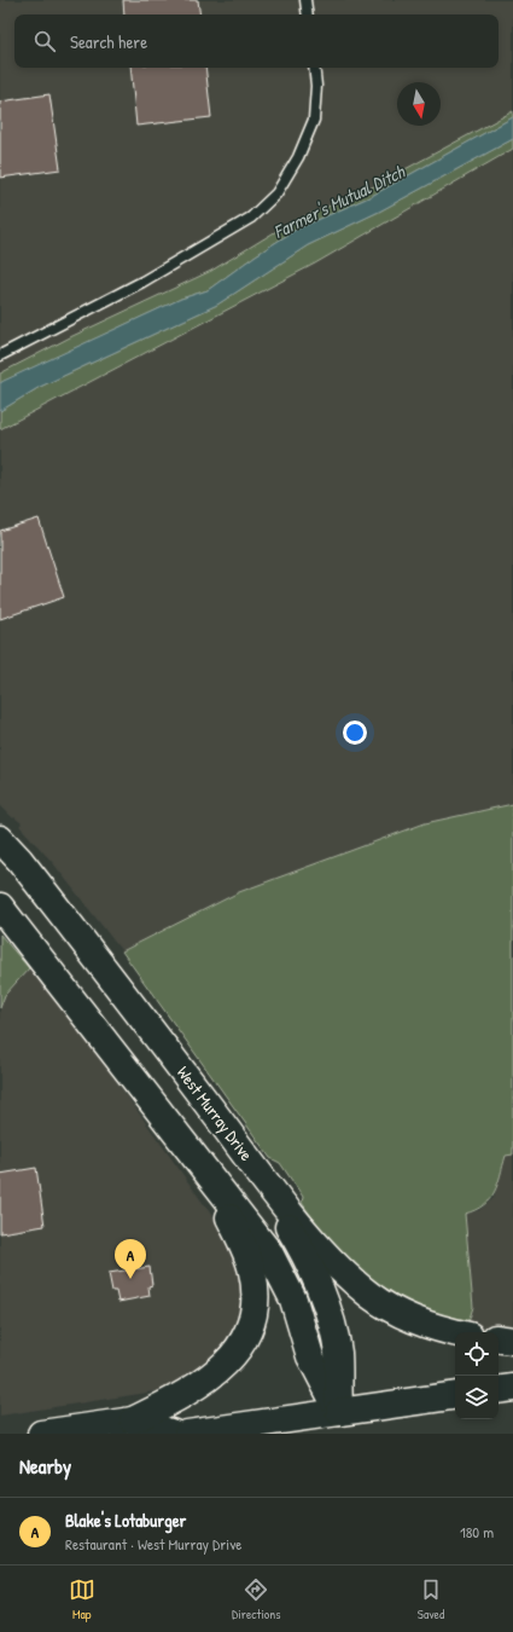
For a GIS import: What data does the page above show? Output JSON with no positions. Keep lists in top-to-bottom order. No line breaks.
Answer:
{"streets":{"main road":["West Murray Drive"]},"water":["Farmer's Mutual Ditch"],"north":"bottom","page":{"search":"Search here","pins":"A","heading":"Nearby","list":[{"mark":"A","name":"Blake's Lotaburger","note":"Restaurant · West Murray Drive","value":"180 m"}],"nav":["Map","Directions","Saved"]}}
